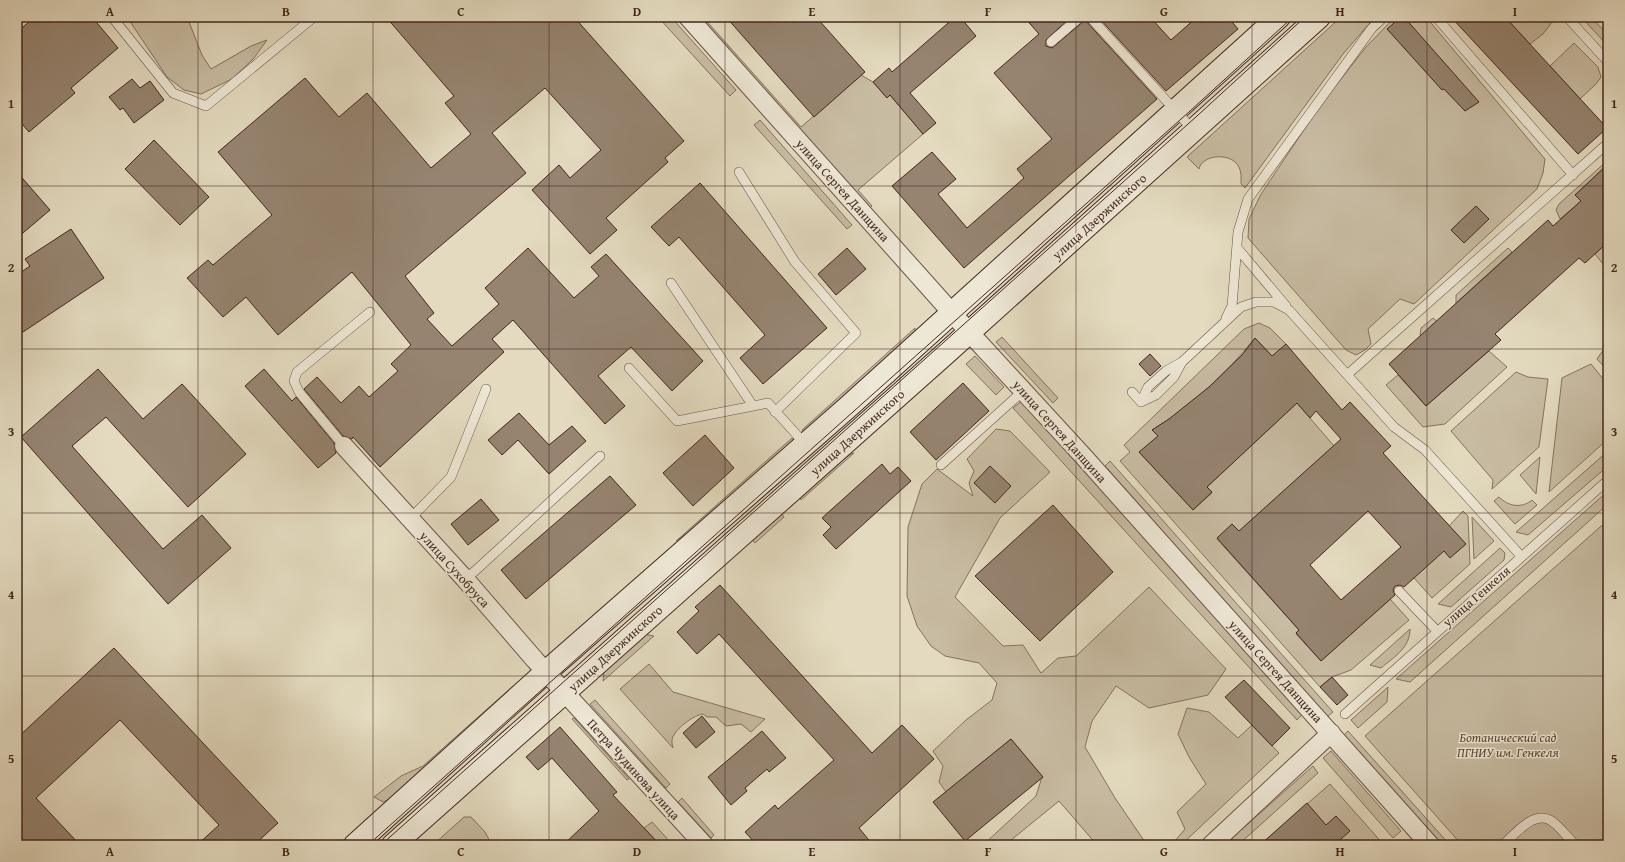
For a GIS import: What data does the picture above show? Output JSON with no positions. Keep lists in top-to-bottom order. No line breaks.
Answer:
{"streets":{"main road":["улица Дзержинского"],"street":["улица Сергея Данщина","улица Сухобруса","Петра Чудинова улица"],"lane":["улица Генкеля"]},"crossings":[["улица Сергея Данщина","улица Дзержинского"],["улица Дзержинского","улица Сухобруса"],["улица Дзержинского","Петра Чудинова улица"],["улица Сухобруса","Петра Чудинова улица"]],"parks":["Ботанический сад ПГНИУ им. Генкеля"],"grid":{"columns":["A","B","C","D","E","F","G","H","I"],"rows":["1","2","3","4","5"]}}
